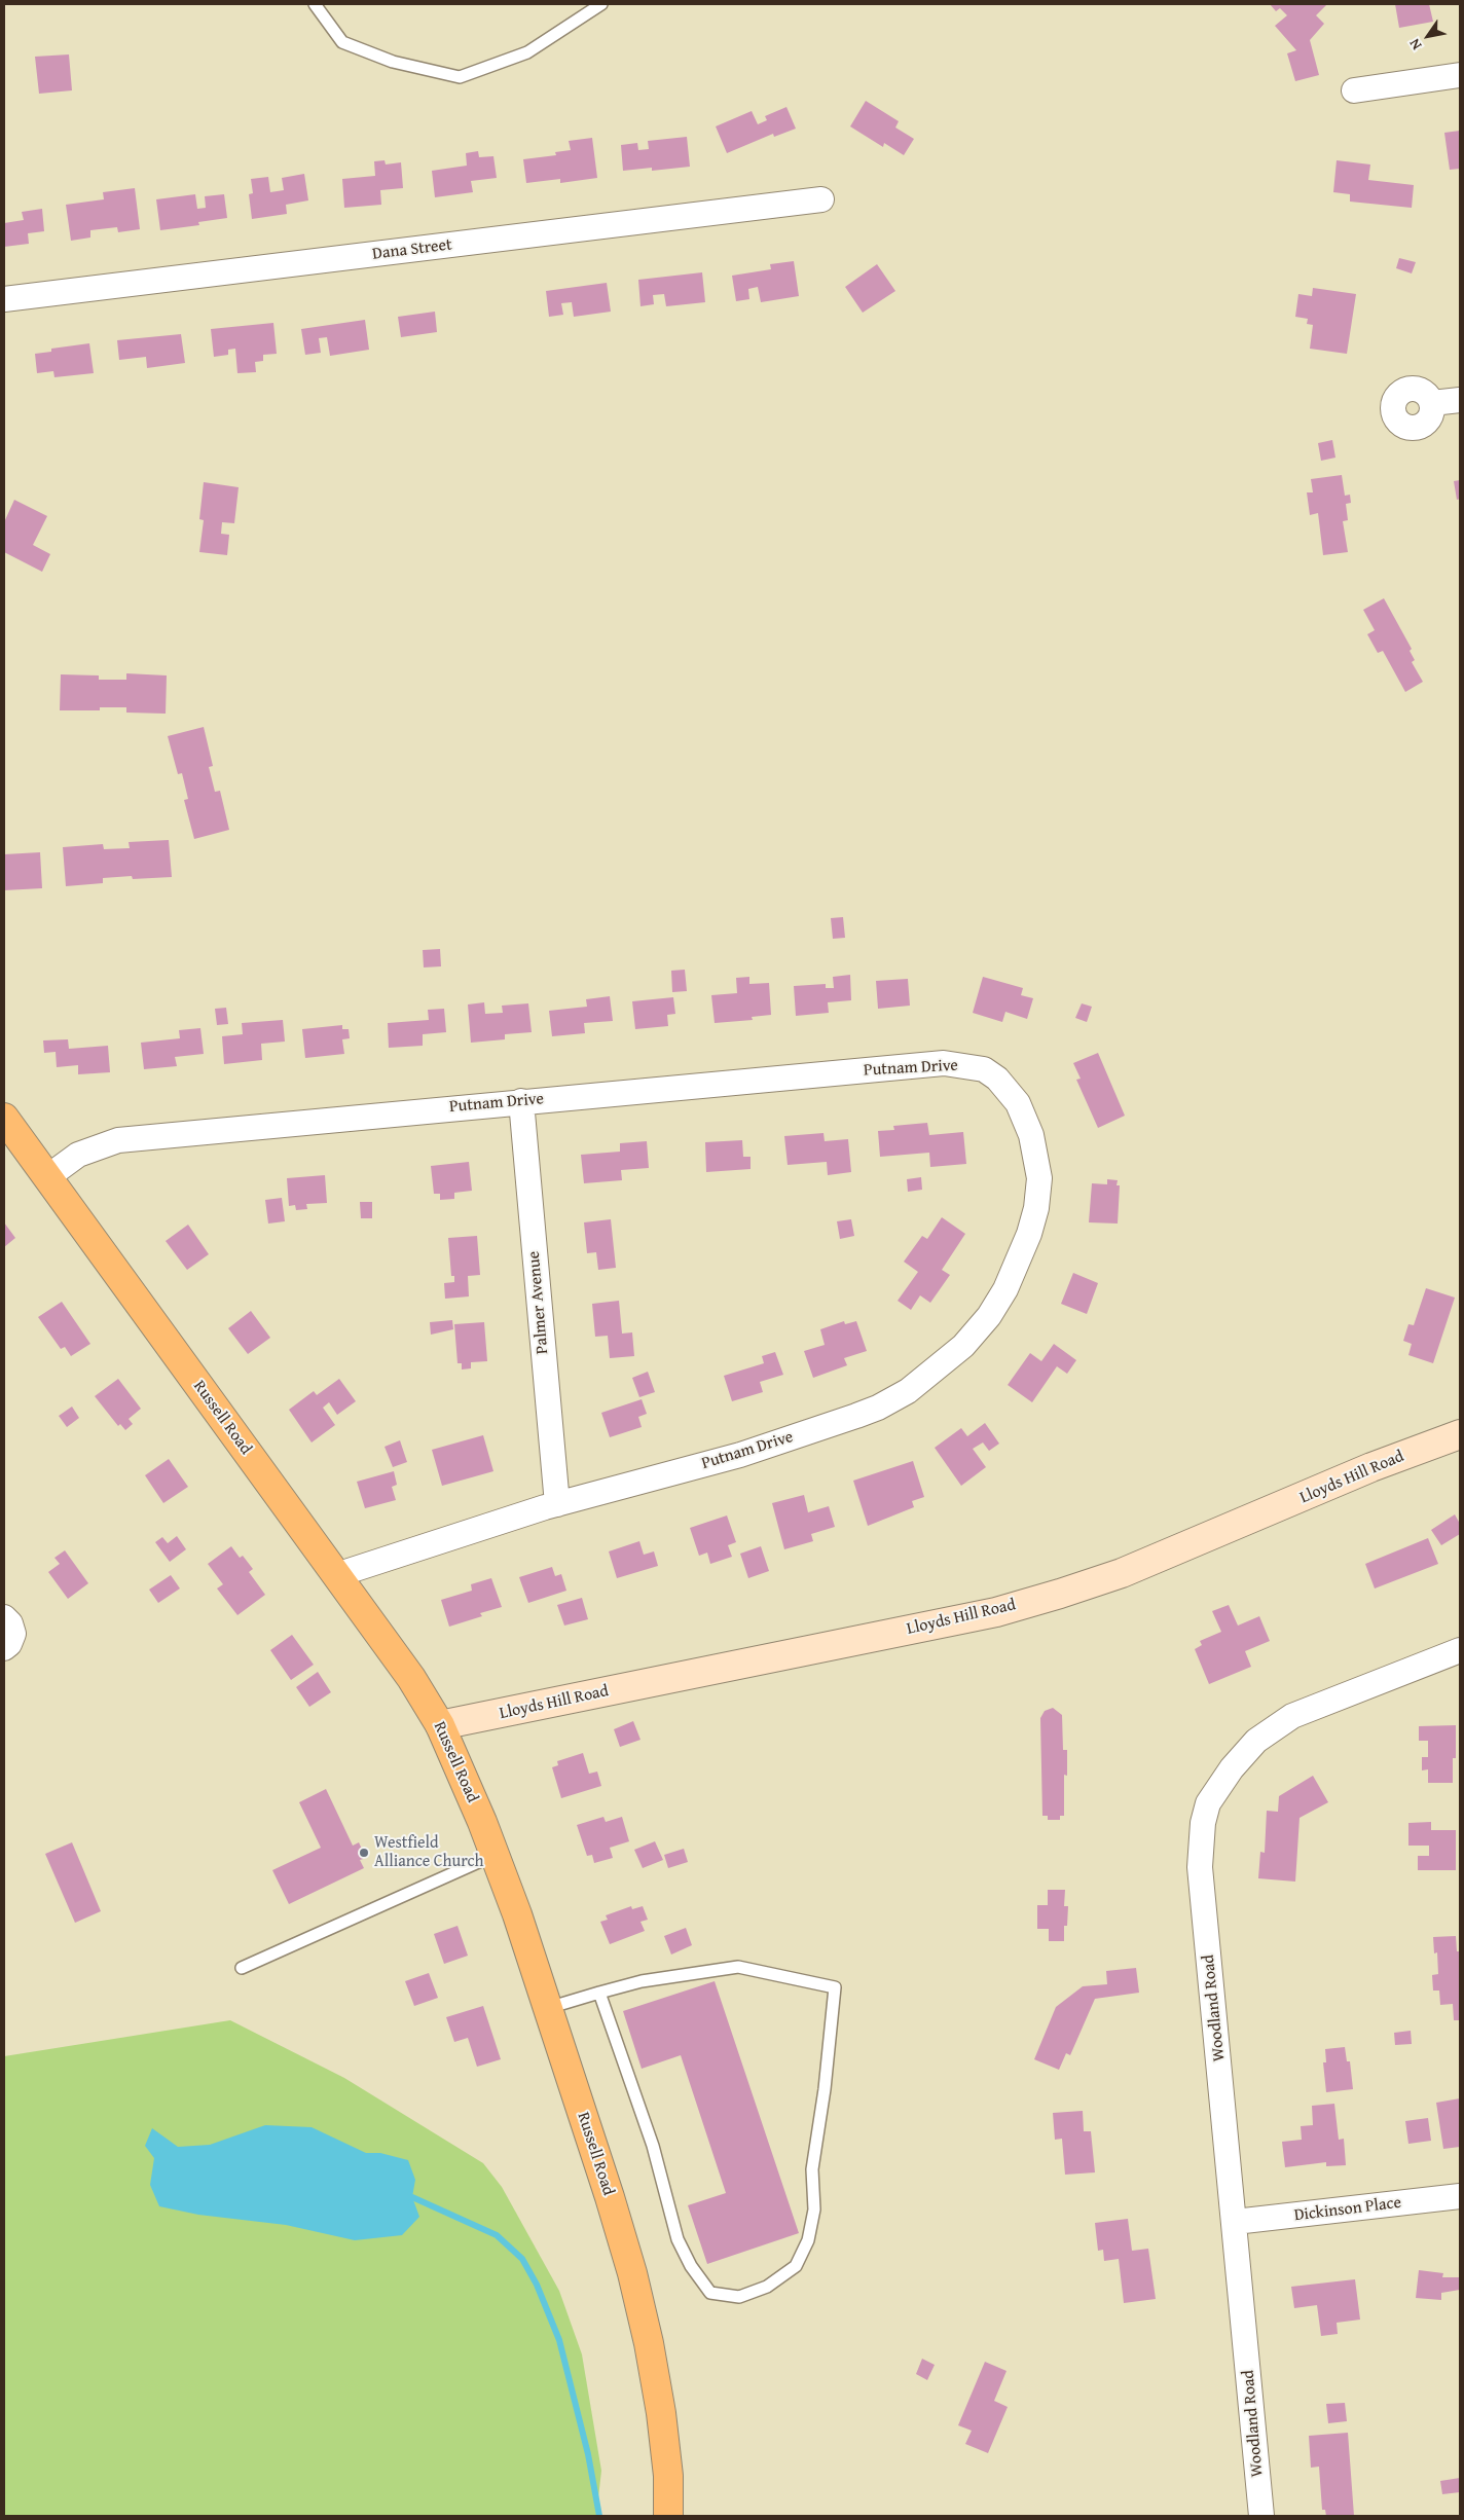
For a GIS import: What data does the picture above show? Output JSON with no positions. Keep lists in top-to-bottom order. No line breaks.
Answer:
{"streets":{"main road":["Russell Road","Lloyds Hill Road"],"street":["Dana Street","Putnam Drive","Palmer Avenue","Woodland Road","Dickinson Place"]},"crossings":[["Putnam Drive","Palmer Avenue"],["Putnam Drive","Russell Road"],["Russell Road","Lloyds Hill Road"],["Woodland Road","Dickinson Place"]],"places":["Westfield Alliance Church"],"north":"bottom left"}
